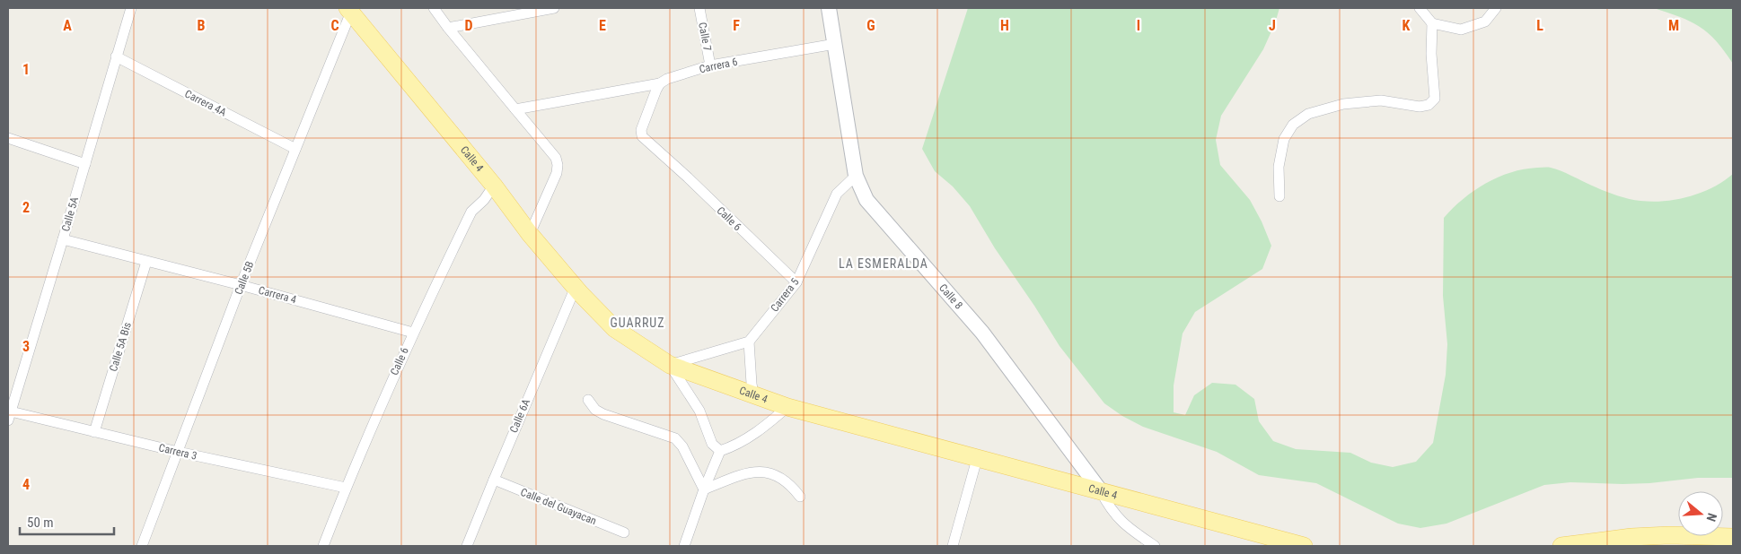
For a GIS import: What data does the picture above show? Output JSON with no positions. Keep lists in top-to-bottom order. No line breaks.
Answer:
{"streets":{"main road":["Calle 4","Calle 8"],"street":["Calle 7","Carrera 6","Carrera 4A","Calle 5A","Calle 6","Calle 5B","Carrera 4","Carrera 5","Calle 5A Bis","Calle 6A","Carrera 3","Calle del Guayacan"]},"crossings":[["Calle 7","Carrera 6"],["Carrera 6","Calle 6"],["Carrera 6","Calle 8"],["Carrera 4A","Calle 5A"],["Carrera 4A","Calle 5B"],["Calle 4","Calle 6"],["Calle 4","Calle 5B"],["Calle 4","Calle 8"],["Calle 4","Calle 6A"],["Calle 5A","Carrera 4"],["Calle 5A","Carrera 3"],["Calle 6","Carrera 4"],["Calle 6","Carrera 5"],["Calle 6","Carrera 3"],["Calle 5B","Carrera 4"],["Calle 5B","Carrera 3"],["Carrera 4","Calle 5A Bis"],["Carrera 5","Calle 8"],["Calle 5A Bis","Carrera 3"],["Calle 6A","Calle del Guayacan"]],"districts":["LA ESMERALDA","GUARRUZ"],"scale_bar":"50 m","north":"right","grid":{"columns":["A","B","C","D","E","F","G","H","I","J","K","L","M"],"rows":["1","2","3","4"]}}
